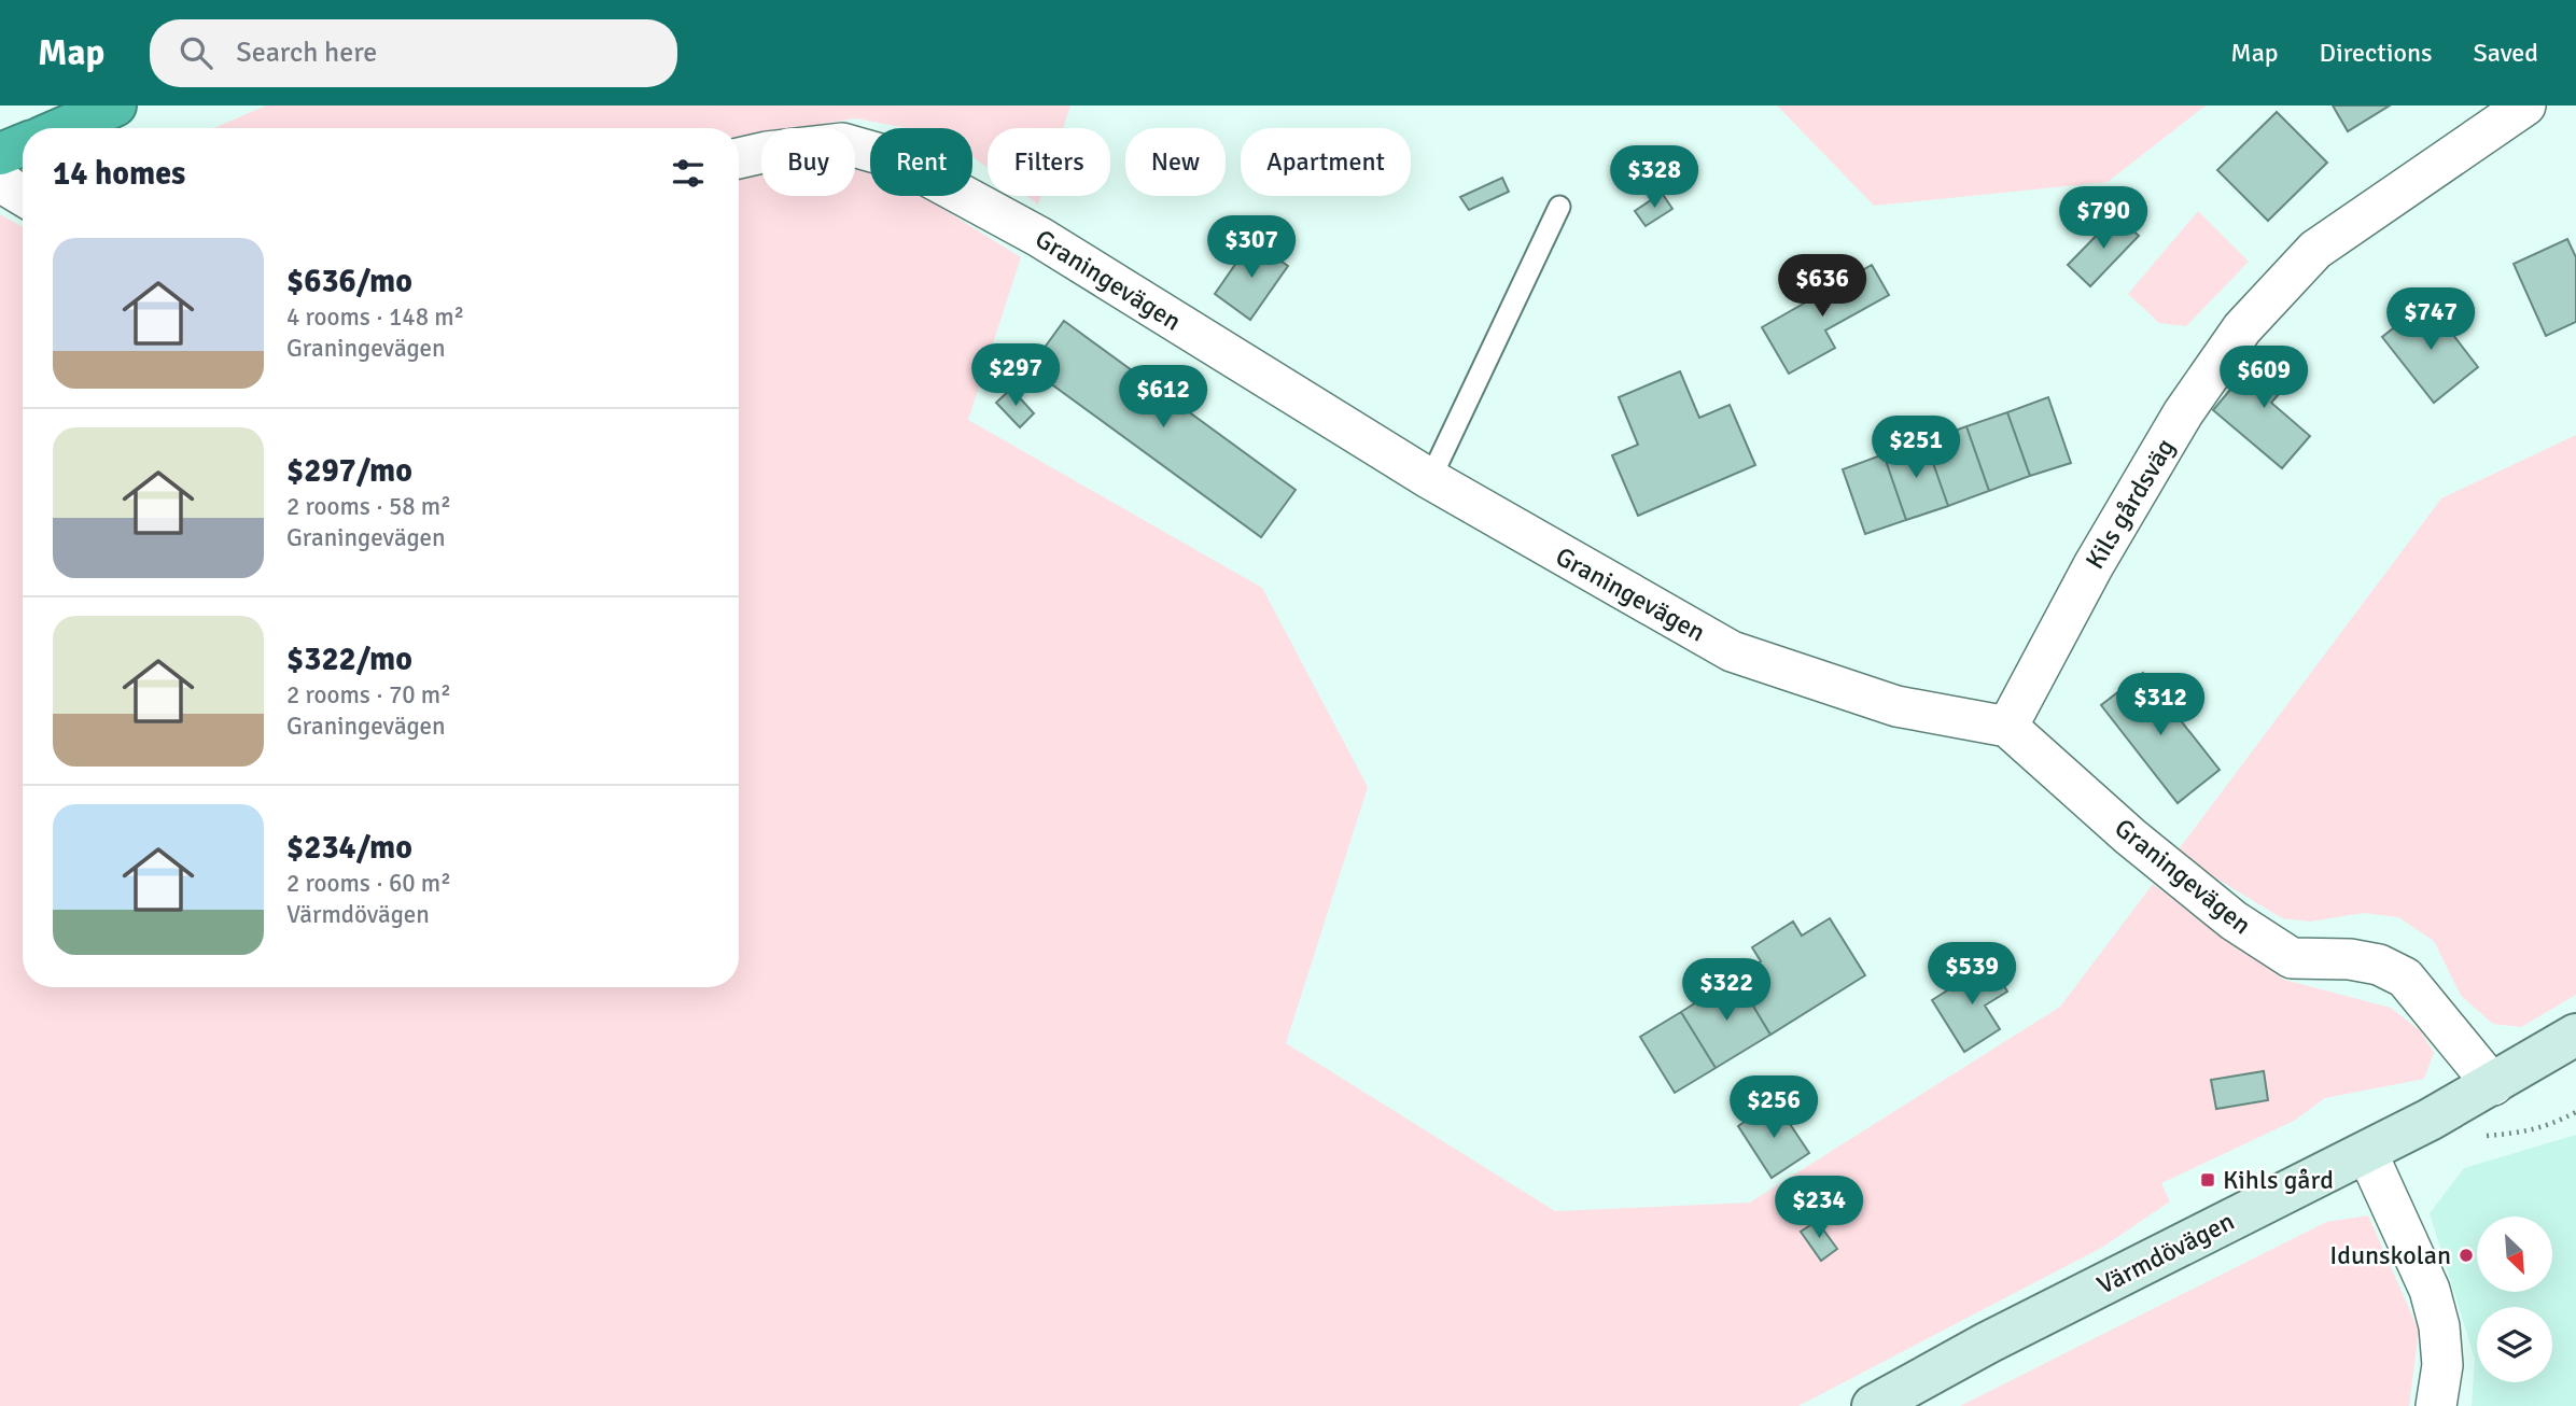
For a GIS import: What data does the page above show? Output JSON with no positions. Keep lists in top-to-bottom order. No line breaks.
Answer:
{"streets":{"main road":["Värmdövägen"],"street":["Graningevägen","Kils gårdsväg"]},"crossings":[["Graningevägen","Kils gårdsväg"],["Graningevägen","Värmdövägen"]],"places":{"transit":["Kihls gård"],"other":["Idunskolan"]},"north":"bottom right","page":{"header":"Map","search":"Search here","nav":["Map","Directions","Saved"],"chip":["Buy","Rent","Filters","New","Apartment"],"heading":"14 homes","price":["$328","$790","$307","$636","$747","$297","$609","$612","$251","$312","$539","$322","$256","$234"],"list":[{"name":"$636/mo","note":"4 rooms · 148 m² · Graningevägen"},{"name":"$297/mo","note":"2 rooms · 58 m² · Graningevägen"},{"name":"$322/mo","note":"2 rooms · 70 m² · Graningevägen"},{"name":"$234/mo","note":"2 rooms · 60 m² · Värmdövägen"}]}}
